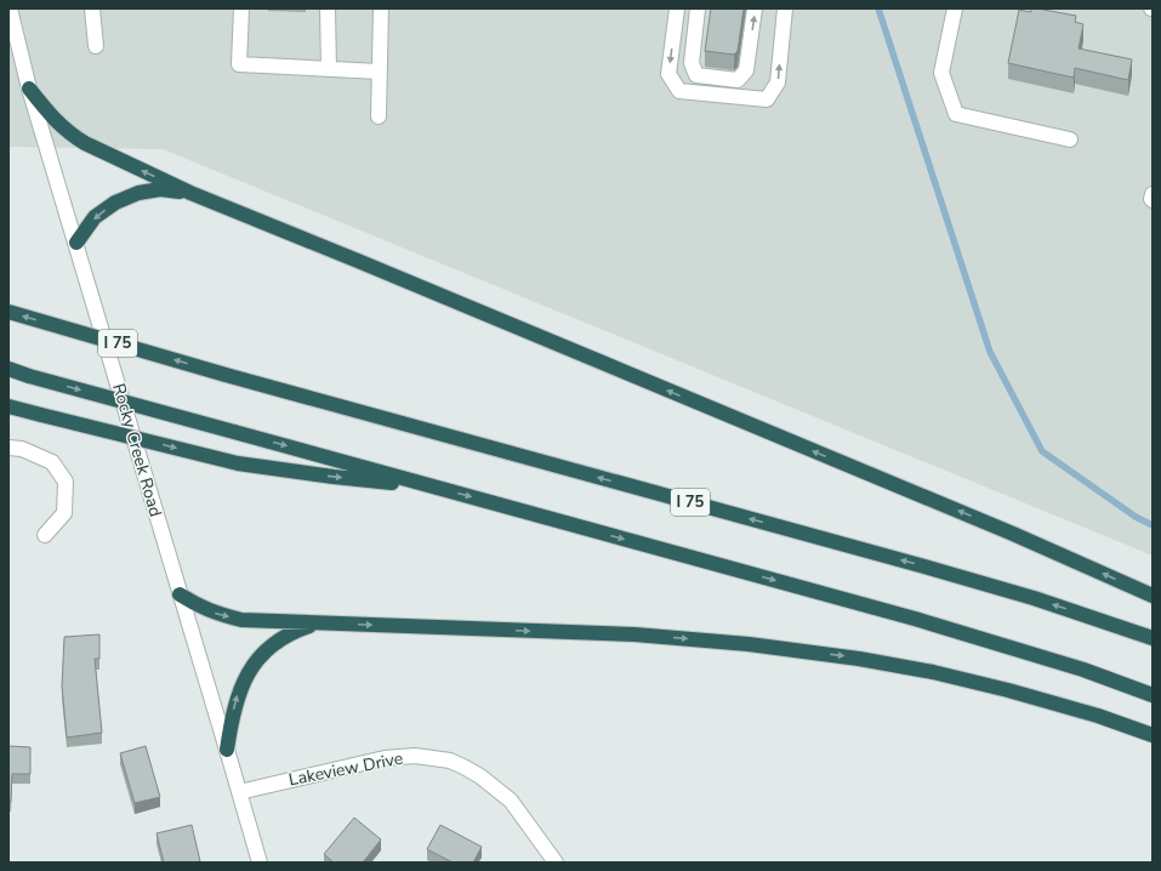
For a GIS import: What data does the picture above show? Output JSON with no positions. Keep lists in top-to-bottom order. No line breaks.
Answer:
{"streets":{"highway":["I 75"],"street":["Rocky Creek Road","Lakeview Drive"]},"crossings":[["Rocky Creek Road","Lakeview Drive"]]}
